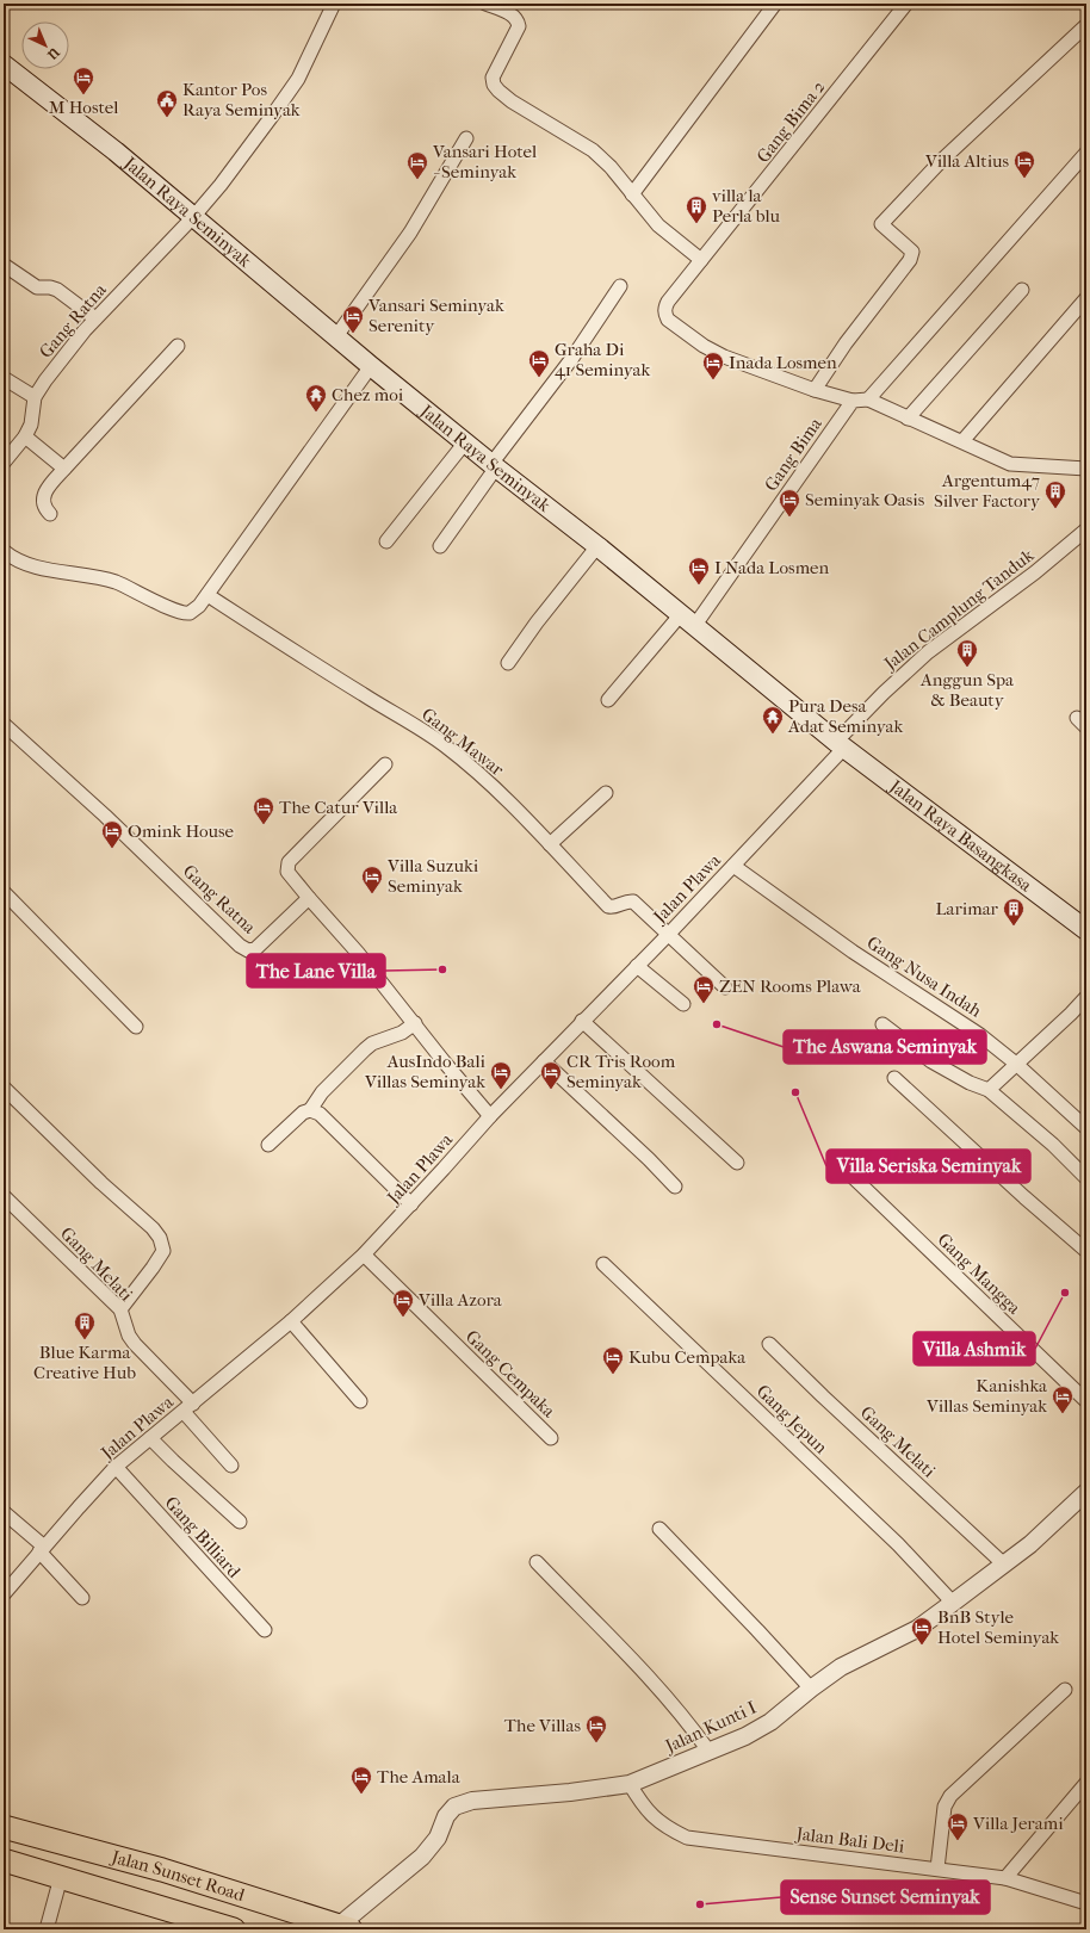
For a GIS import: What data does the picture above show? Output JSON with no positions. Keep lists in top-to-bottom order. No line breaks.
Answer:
{"streets":{"highway":["Jalan Sunset Road"],"main road":["Jalan Raya Seminyak","Jalan Raya Basangkasa"],"street":["Gang Bima 2","Gang Ratna","Gang Bima","Jalan Camplung Tanduk","Gang Mawar","Jalan Plawa","Gang Nusa Indah","Gang Melati","Gang Mangga","Gang Cempaka","Gang Jepun","Gang Billiard","Jalan Kunti I","Jalan Bali Deli"]},"crossings":[["Jalan Raya Seminyak","Gang Ratna"],["Jalan Raya Seminyak","Gang Bima"],["Jalan Raya Seminyak","Jalan Camplung Tanduk"],["Jalan Raya Seminyak","Jalan Raya Basangkasa"],["Jalan Raya Seminyak","Jalan Plawa"],["Jalan Camplung Tanduk","Jalan Raya Basangkasa"],["Jalan Camplung Tanduk","Jalan Plawa"],["Gang Mawar","Jalan Plawa"],["Jalan Raya Basangkasa","Jalan Plawa"],["Jalan Plawa","Gang Nusa Indah"],["Jalan Plawa","Gang Melati"],["Jalan Plawa","Gang Cempaka"],["Jalan Plawa","Gang Billiard"],["Gang Melati","Jalan Kunti I"],["Gang Jepun","Jalan Kunti I"],["Jalan Kunti I","Jalan Bali Deli"],["Jalan Kunti I","Jalan Sunset Road"]],"places":{"hotel":["M Hostel","Villa Altius","Vansari Hotel - Seminyak","Vansari Seminyak Serenity","Graha Di 41 Seminyak","Inada Losmen","Seminyak Oasis","I Nada Losmen","The Catur Villa","Omink House","Villa Suzuki Seminyak","ZEN Rooms Plawa","AusIndo Bali Villas Seminyak","CR Tris Room Seminyak","Villa Azora","Kubu Cempaka","Kanishka Villas Seminyak","BnB Style Hotel Seminyak","The Villas","The Amala","Villa Jerami"],"public building":["Kantor Pos Raya Seminyak"],"building":["villa la Perla blu","Argentum47 Silver Factory","Anggun Spa & Beauty","Larimar","Blue Karma Creative Hub"],"temple":["Chez moi","Pura Desa Adat Seminyak"],"other":["The Lane Villa","The Aswana Seminyak","Villa Seriska Seminyak","Villa Ashmik","Sense Sunset Seminyak"]},"north":"bottom right"}
